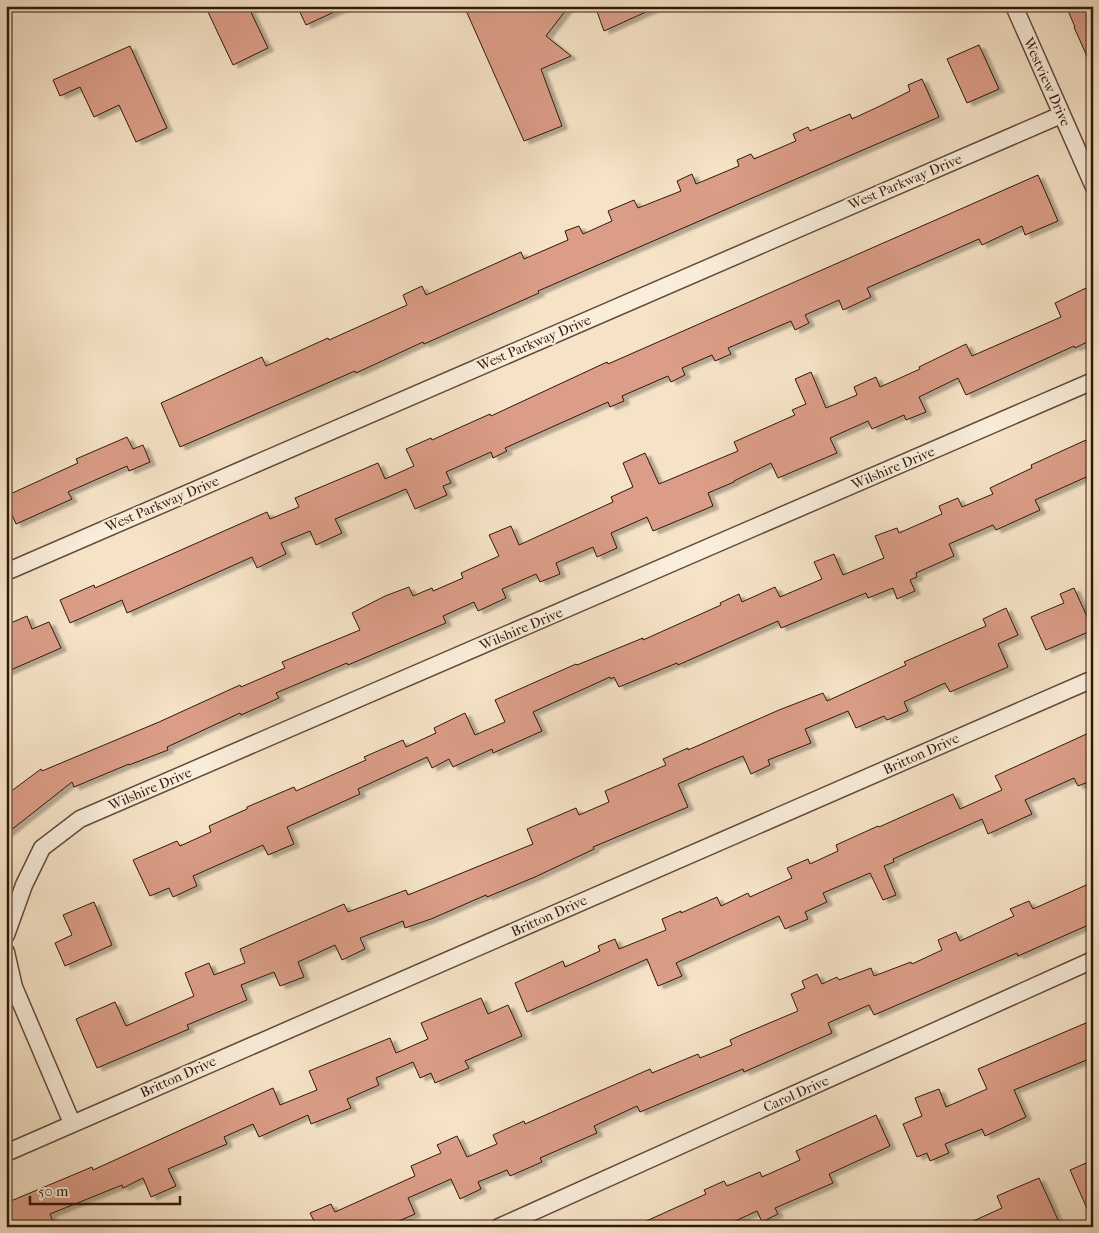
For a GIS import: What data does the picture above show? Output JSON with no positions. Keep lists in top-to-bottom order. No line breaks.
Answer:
{"streets":{"street":["Westview Drive","West Parkway Drive","Wilshire Drive","Britton Drive","Carol Drive"]},"crossings":[["Westview Drive","West Parkway Drive"]],"scale_bar":"50 m"}
